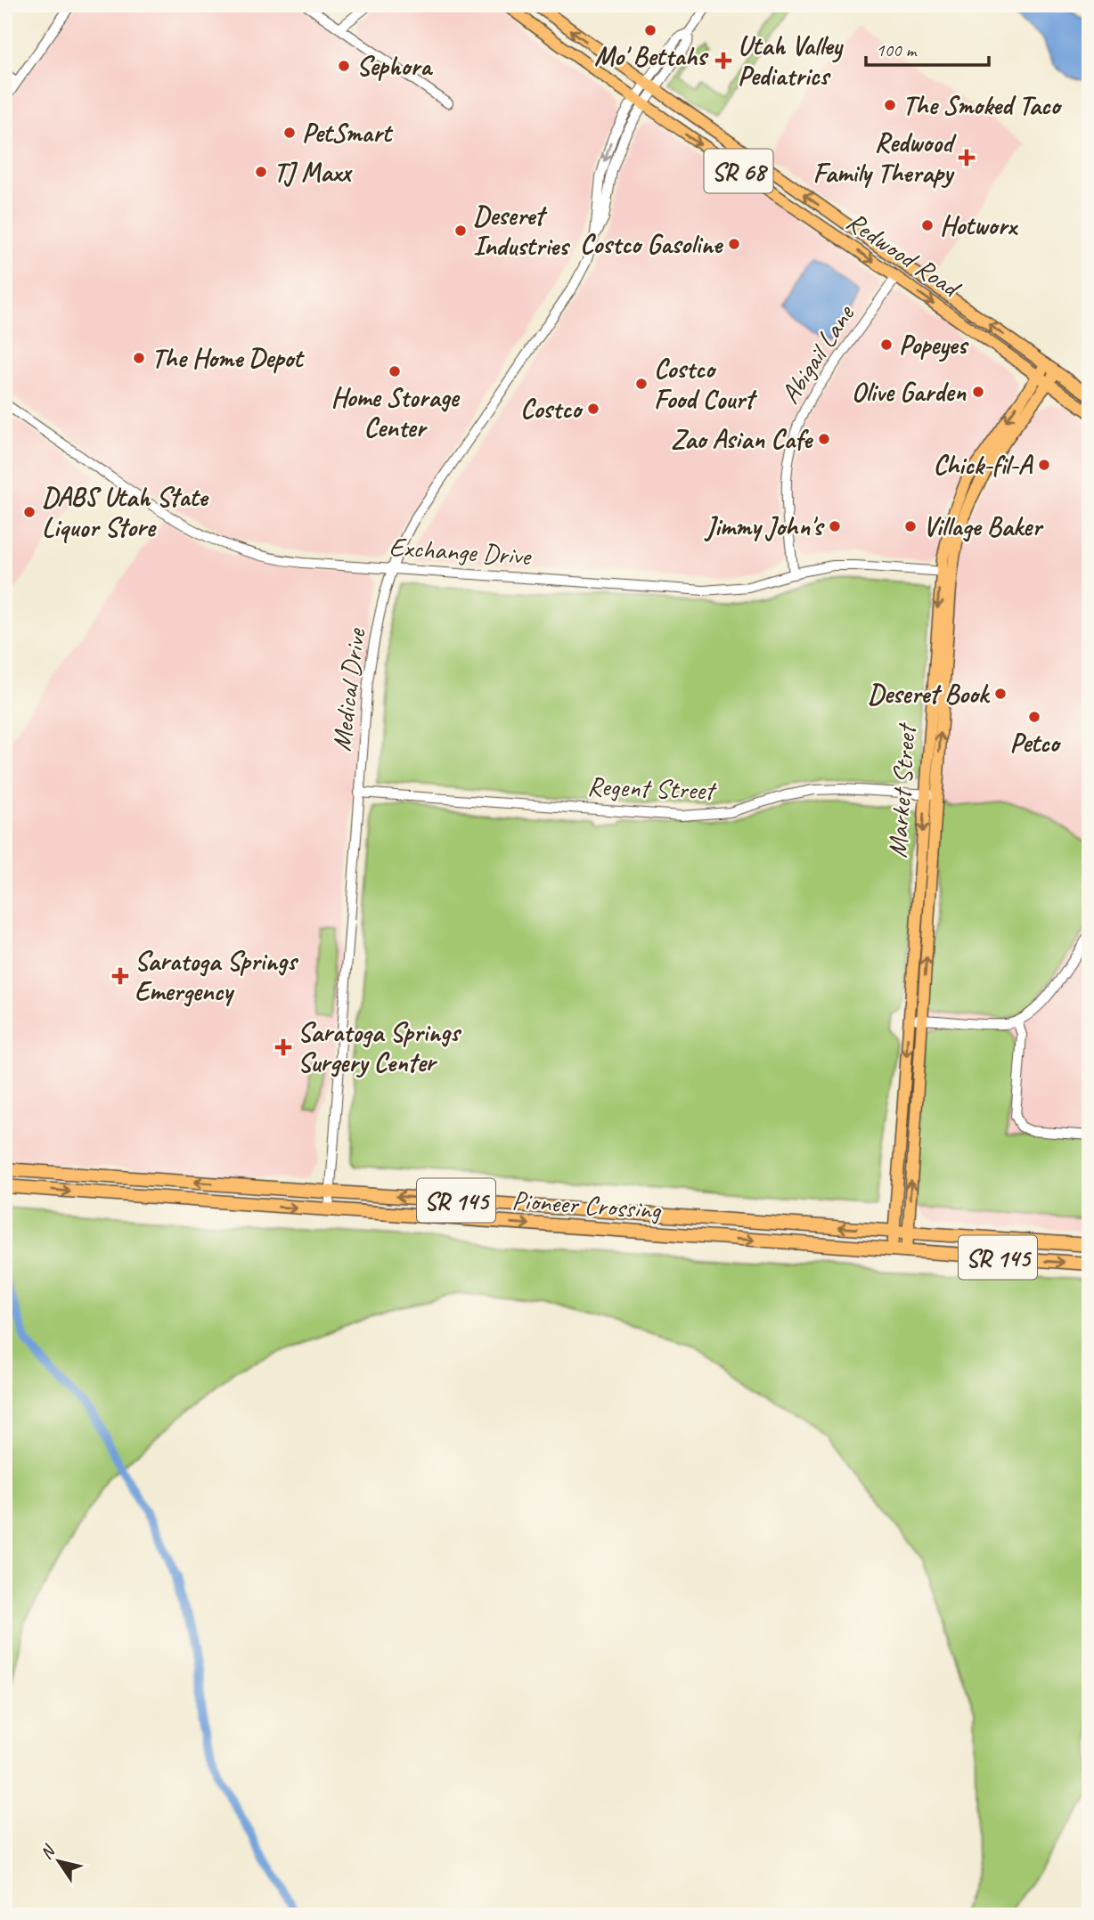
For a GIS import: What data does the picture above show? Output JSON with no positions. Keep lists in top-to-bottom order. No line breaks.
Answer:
{"streets":{"highway":["SR 145","Pioneer Crossing"],"main road":["SR 68","Redwood Road","Market Street"],"street":["Abigail Lane","Exchange Drive","Medical Drive","Regent Street"]},"crossings":[["Redwood Road","Abigail Lane"],["Redwood Road","Medical Drive"],["Redwood Road","Market Street"],["Abigail Lane","Exchange Drive"],["Exchange Drive","Medical Drive"],["Exchange Drive","Market Street"],["Medical Drive","Regent Street"],["Medical Drive","Pioneer Crossing"],["Regent Street","Market Street"],["Market Street","Pioneer Crossing"]],"places":{"other":["Mo' Bettahs","Sephora","The Smoked Taco","PetSmart","TJ Maxx","Hotworx","Deseret Industries","Costco Gasoline","Popeyes","The Home Depot","Home Storage Center","Costco Food Court","Olive Garden","Costco","Zao Asian Cafe","Chick-fil-A","DABS Utah State Liquor Store","Jimmy John's","Village Baker","Deseret Book","Petco"],"health":["Utah Valley Pediatrics","Redwood Family Therapy","Saratoga Springs Emergency","Saratoga Springs Surgery Center"]},"scale_bar":"100 m","north":"top left"}
